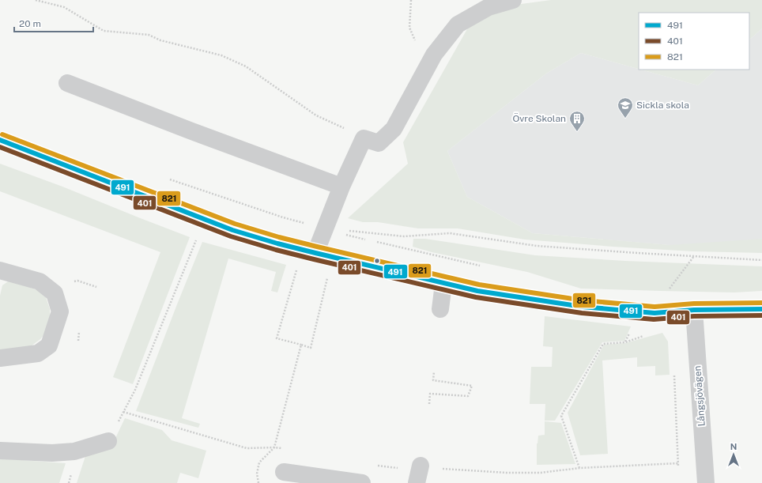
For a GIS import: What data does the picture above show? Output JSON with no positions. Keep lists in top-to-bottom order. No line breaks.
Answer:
{"streets":{"street":["Långsjövägen"]},"places":{"school or university":["Sickla skola"],"building":["Övre Skolan"]},"lines":["transit line 821","transit line 491","transit line 401"],"legend":["491","401","821"],"scale_bar":"20 m","north":"top"}
